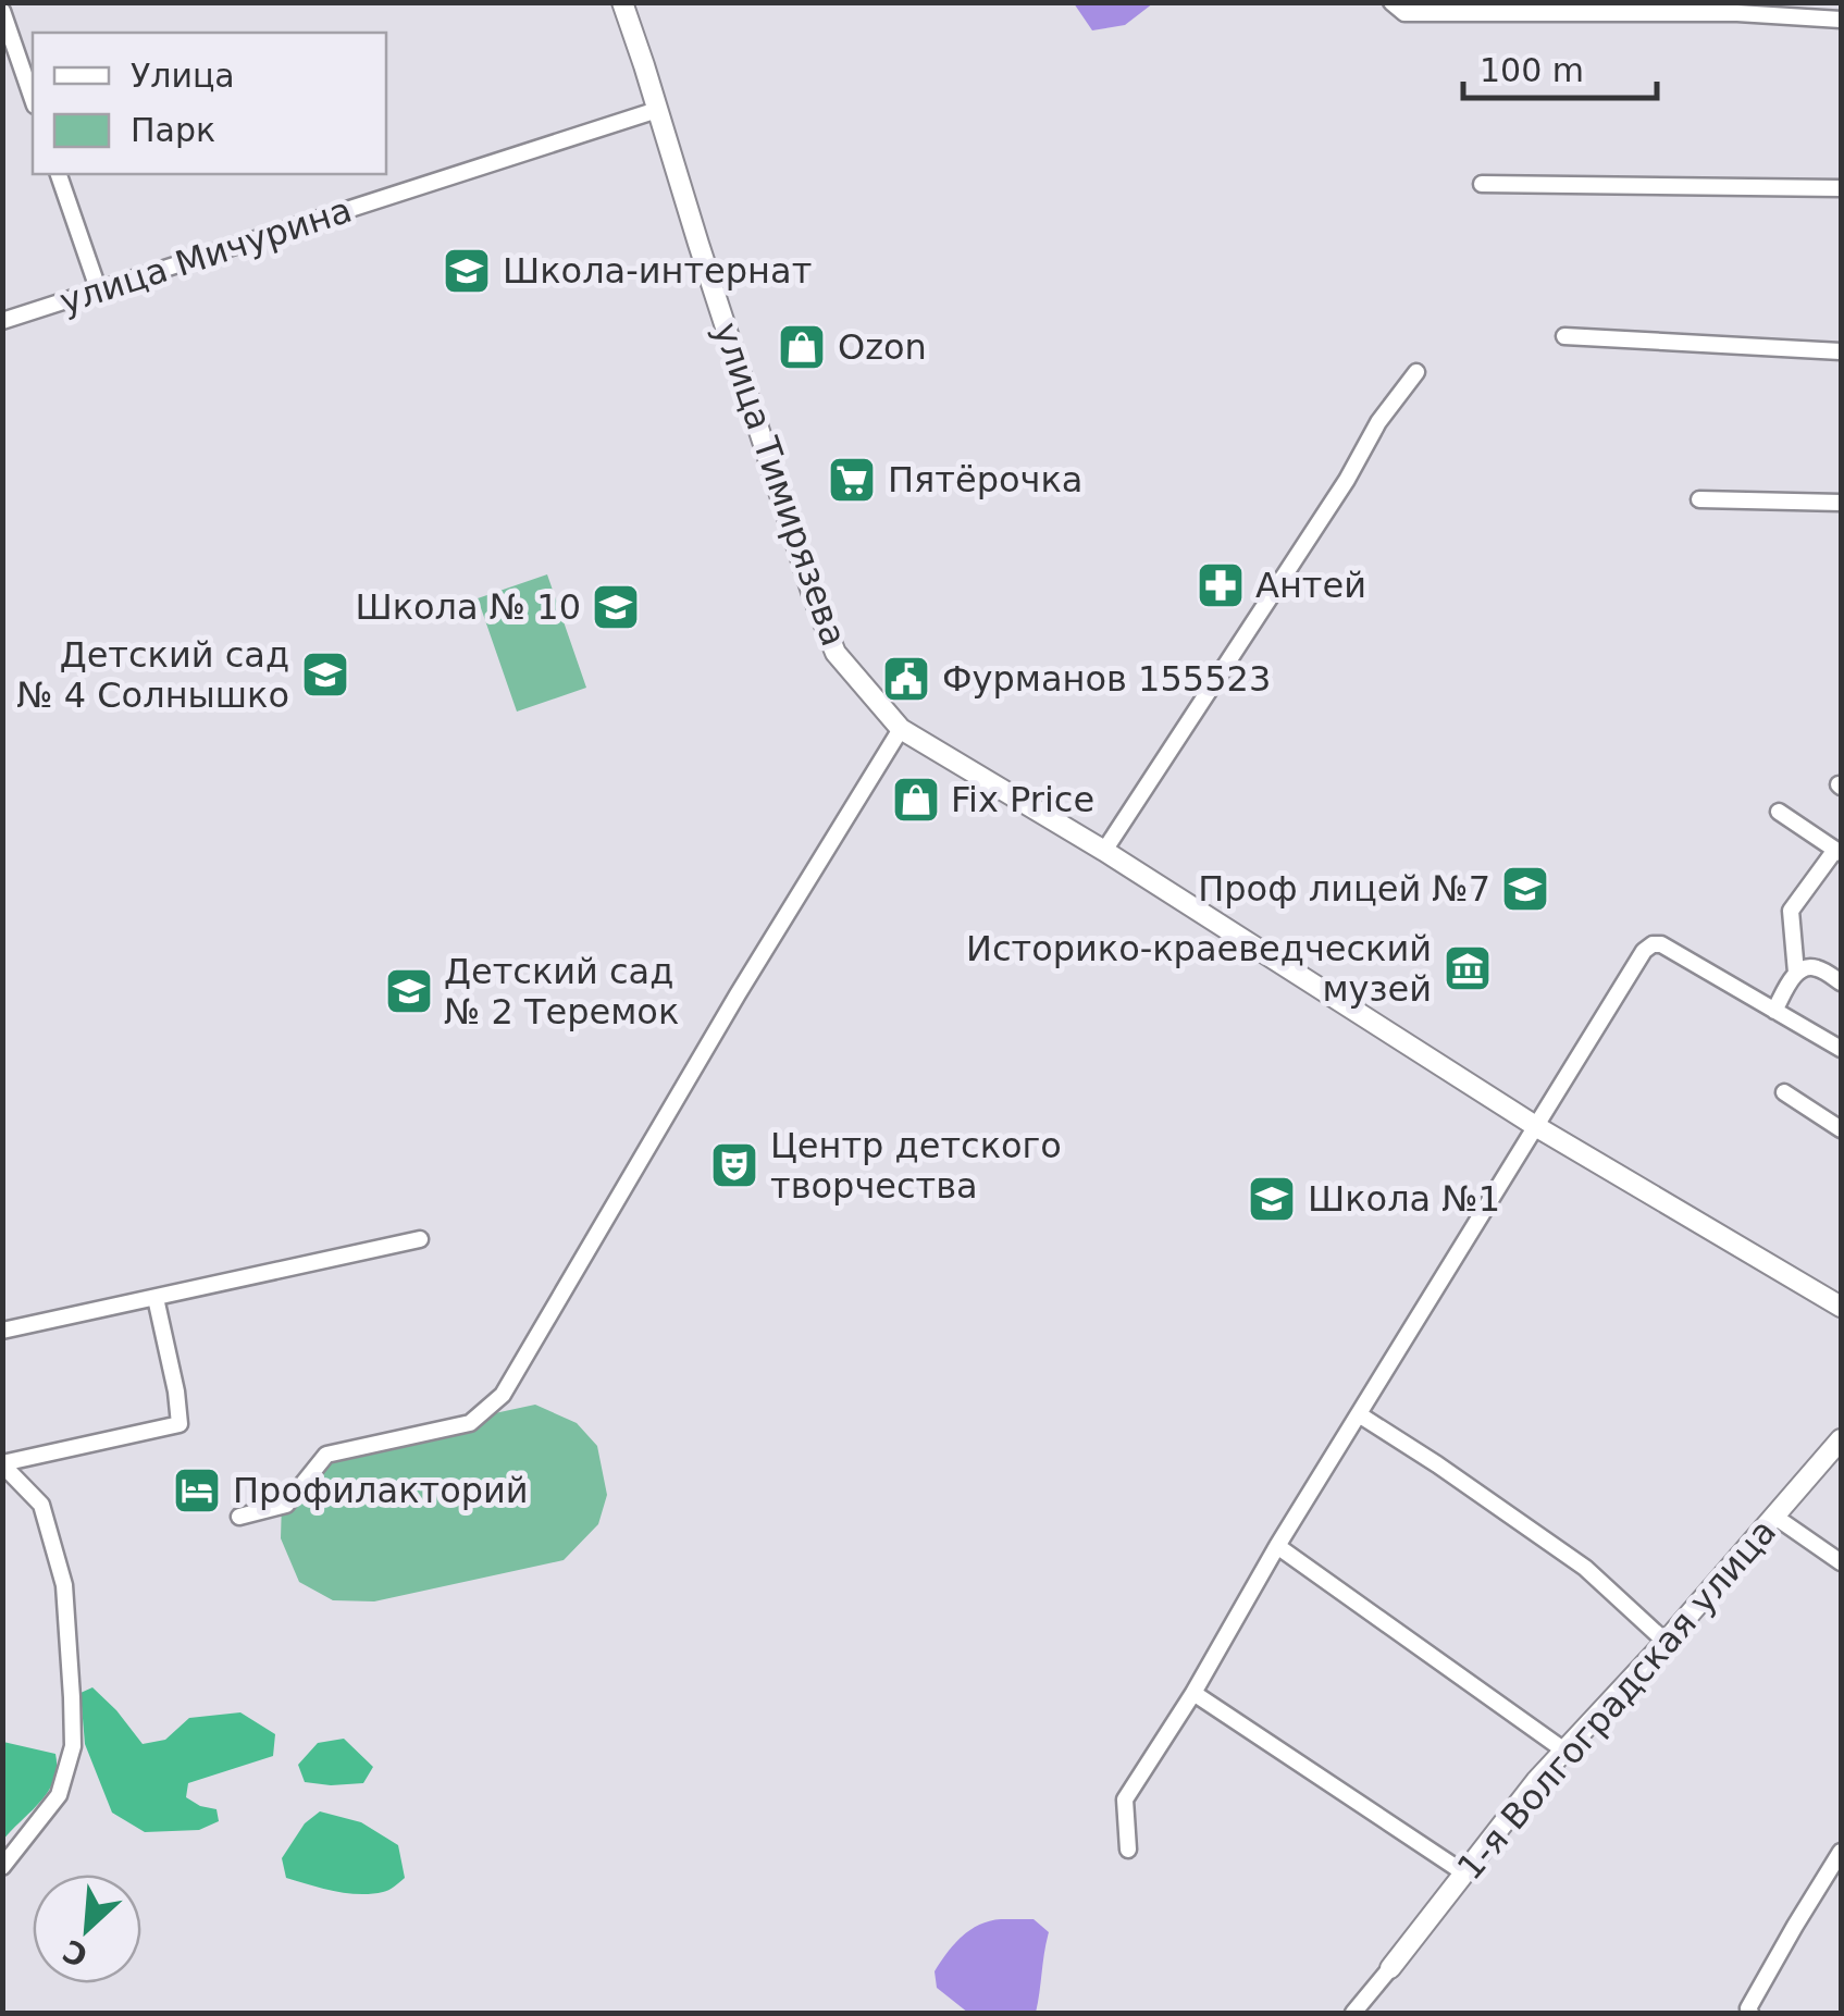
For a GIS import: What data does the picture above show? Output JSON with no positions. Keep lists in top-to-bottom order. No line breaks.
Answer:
{"streets":{"street":["улица Мичурина","улица Тимирязева","1-я Волгоградская улица"]},"crossings":[["улица Мичурина","улица Тимирязева"]],"places":{"school or university":["Школа-интернат","Школа № 10","Детский сад № 4 Солнышко","Проф лицей №7","Детский сад № 2 Теремок","Школа №1"],"shop":["Ozon","Fix Price"],"supermarket":["Пятёрочка"],"pharmacy":["Антей"],"public building":["Фурманов 155523"],"museum":["Историко-краеведческий музей"],"theatre":["Центр детского творчества"],"hotel":["Профилакторий"]},"legend":["Улица","Парк"],"scale_bar":"100 m","north":"bottom left"}
